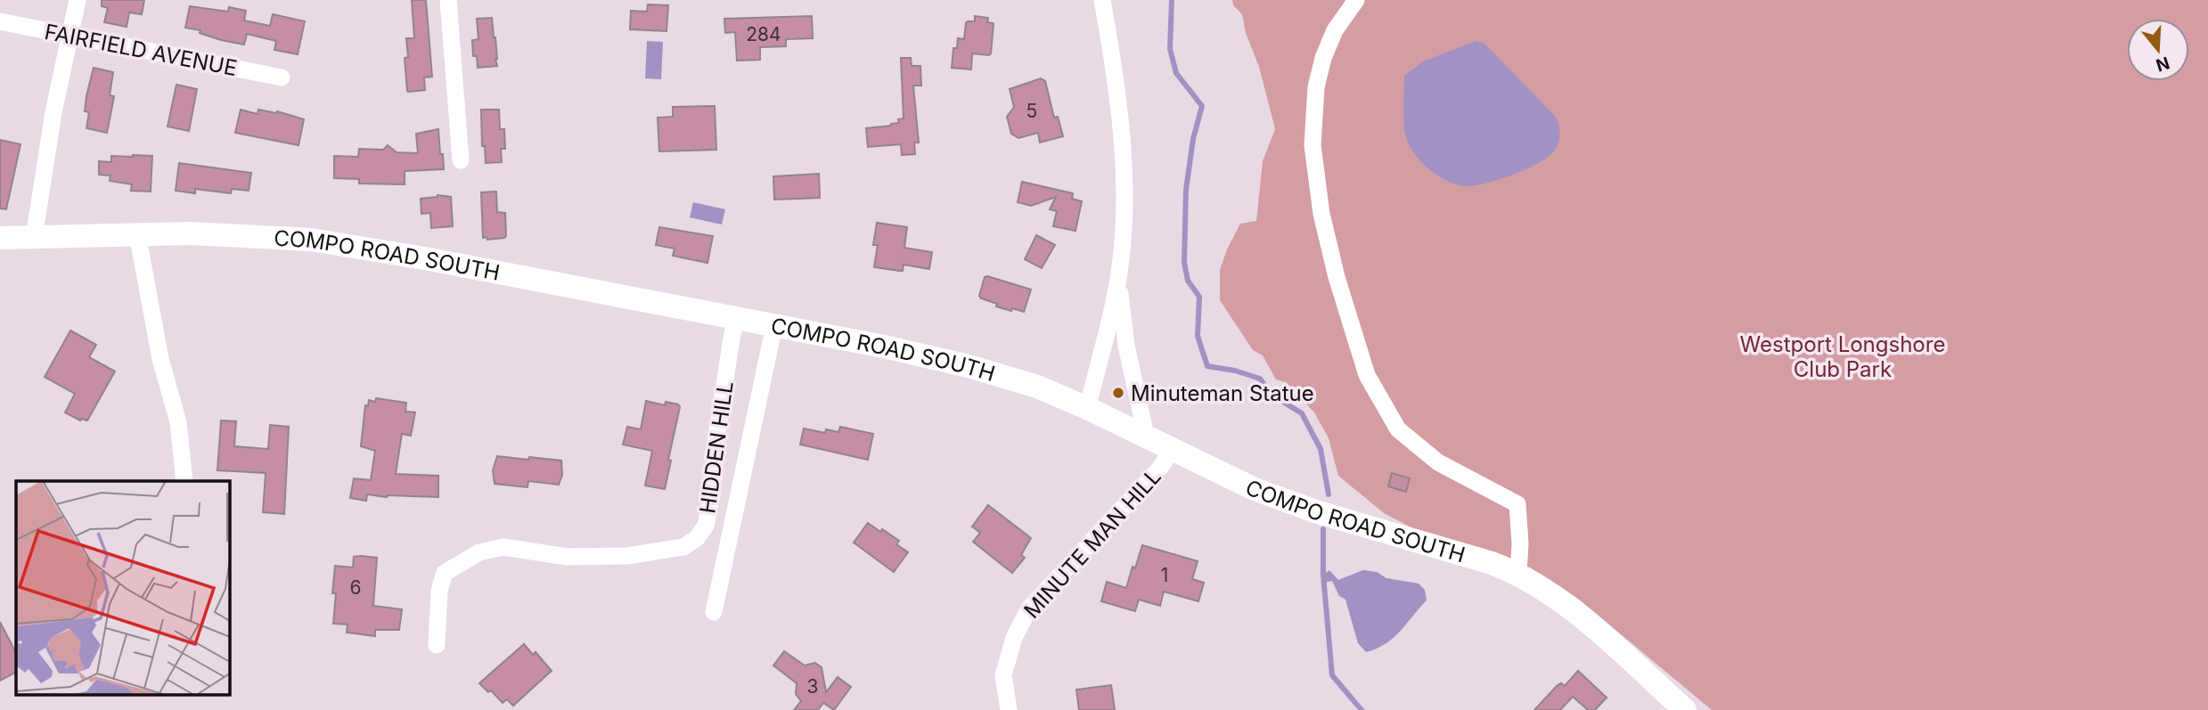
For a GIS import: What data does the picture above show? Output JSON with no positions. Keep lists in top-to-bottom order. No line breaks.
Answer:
{"streets":{"street":["FAIRFIELD AVENUE","COMPO ROAD SOUTH","HIDDEN HILL","MINUTE MAN HILL"]},"crossings":[["COMPO ROAD SOUTH","HIDDEN HILL"],["COMPO ROAD SOUTH","MINUTE MAN HILL"]],"parks":["Westport Longshore Club Park"],"places":["Minuteman Statue"],"house_numbers":["284","5","1","6","3"],"north":"bottom"}
